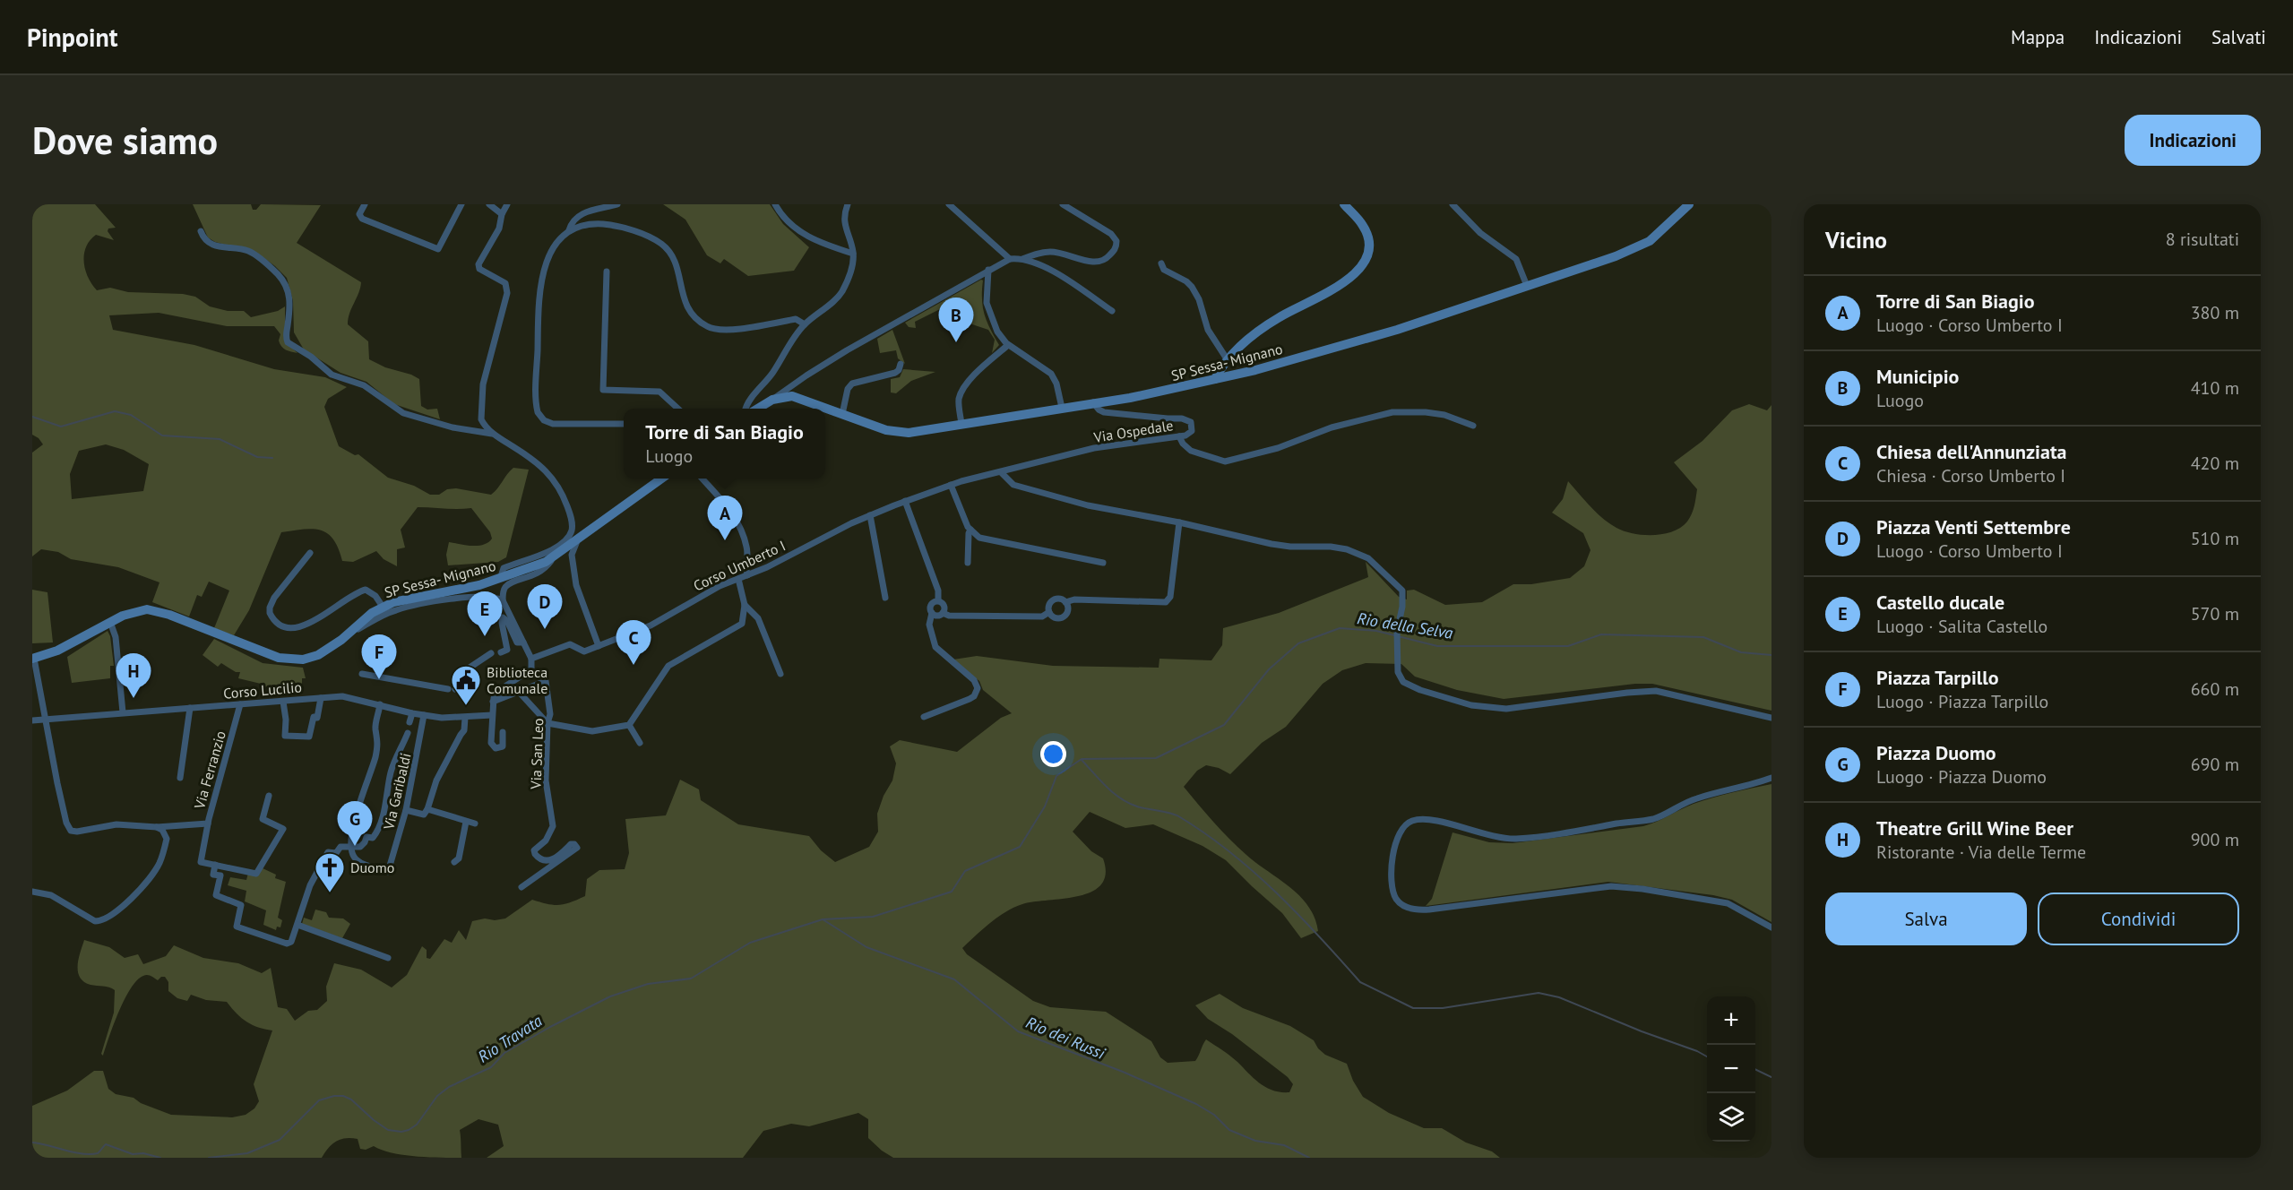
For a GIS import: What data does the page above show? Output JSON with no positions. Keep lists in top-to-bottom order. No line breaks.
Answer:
{"streets":{"street":["SP Sessa- Mignano","Via Ospedale","Corso Umberto I","Corso Lucilio","Via San Leo","Via Ferranzio","Via Garibaldi"]},"crossings":[["SP Sessa- Mignano","Via Ospedale"],["Via Ospedale","Corso Umberto I"],["Corso Lucilio","Via Ferranzio"],["Corso Lucilio","Via Garibaldi"]],"water":["Rio della Selva","Rio dei Russi","Rio Travata"],"places":{"public building":["Biblioteca Comunale"],"church":["Duomo"]},"page":{"header":"Pinpoint","nav":["Mappa","Indicazioni","Salvati"],"buttons":["Indicazioni",["Salva","Condividi"]],"title":"Dove siamo","heading":["Vicino","8 risultati"],"list":[{"mark":"A","name":"Torre di San Biagio","note":"Luogo · Corso Umberto I","value":"380 m"},{"mark":"B","name":"Municipio","note":"Luogo","value":"410 m"},{"mark":"C","name":"Chiesa dell'Annunziata","note":"Chiesa · Corso Umberto I","value":"420 m"},{"mark":"D","name":"Piazza Venti Settembre","note":"Luogo · Corso Umberto I","value":"510 m"},{"mark":"E","name":"Castello ducale","note":"Luogo · Salita Castello","value":"570 m"},{"mark":"F","name":"Piazza Tarpillo","note":"Luogo · Piazza Tarpillo","value":"660 m"},{"mark":"G","name":"Piazza Duomo","note":"Luogo · Piazza Duomo","value":"690 m"},{"mark":"H","name":"Theatre Grill Wine Beer","note":"Ristorante · Via delle Terme","value":"900 m"}],"pins":["B","A","D","E","C","F","H","G"],"popup":["Torre di San Biagio","Luogo"],"map_buttons":["+","−"]}}
